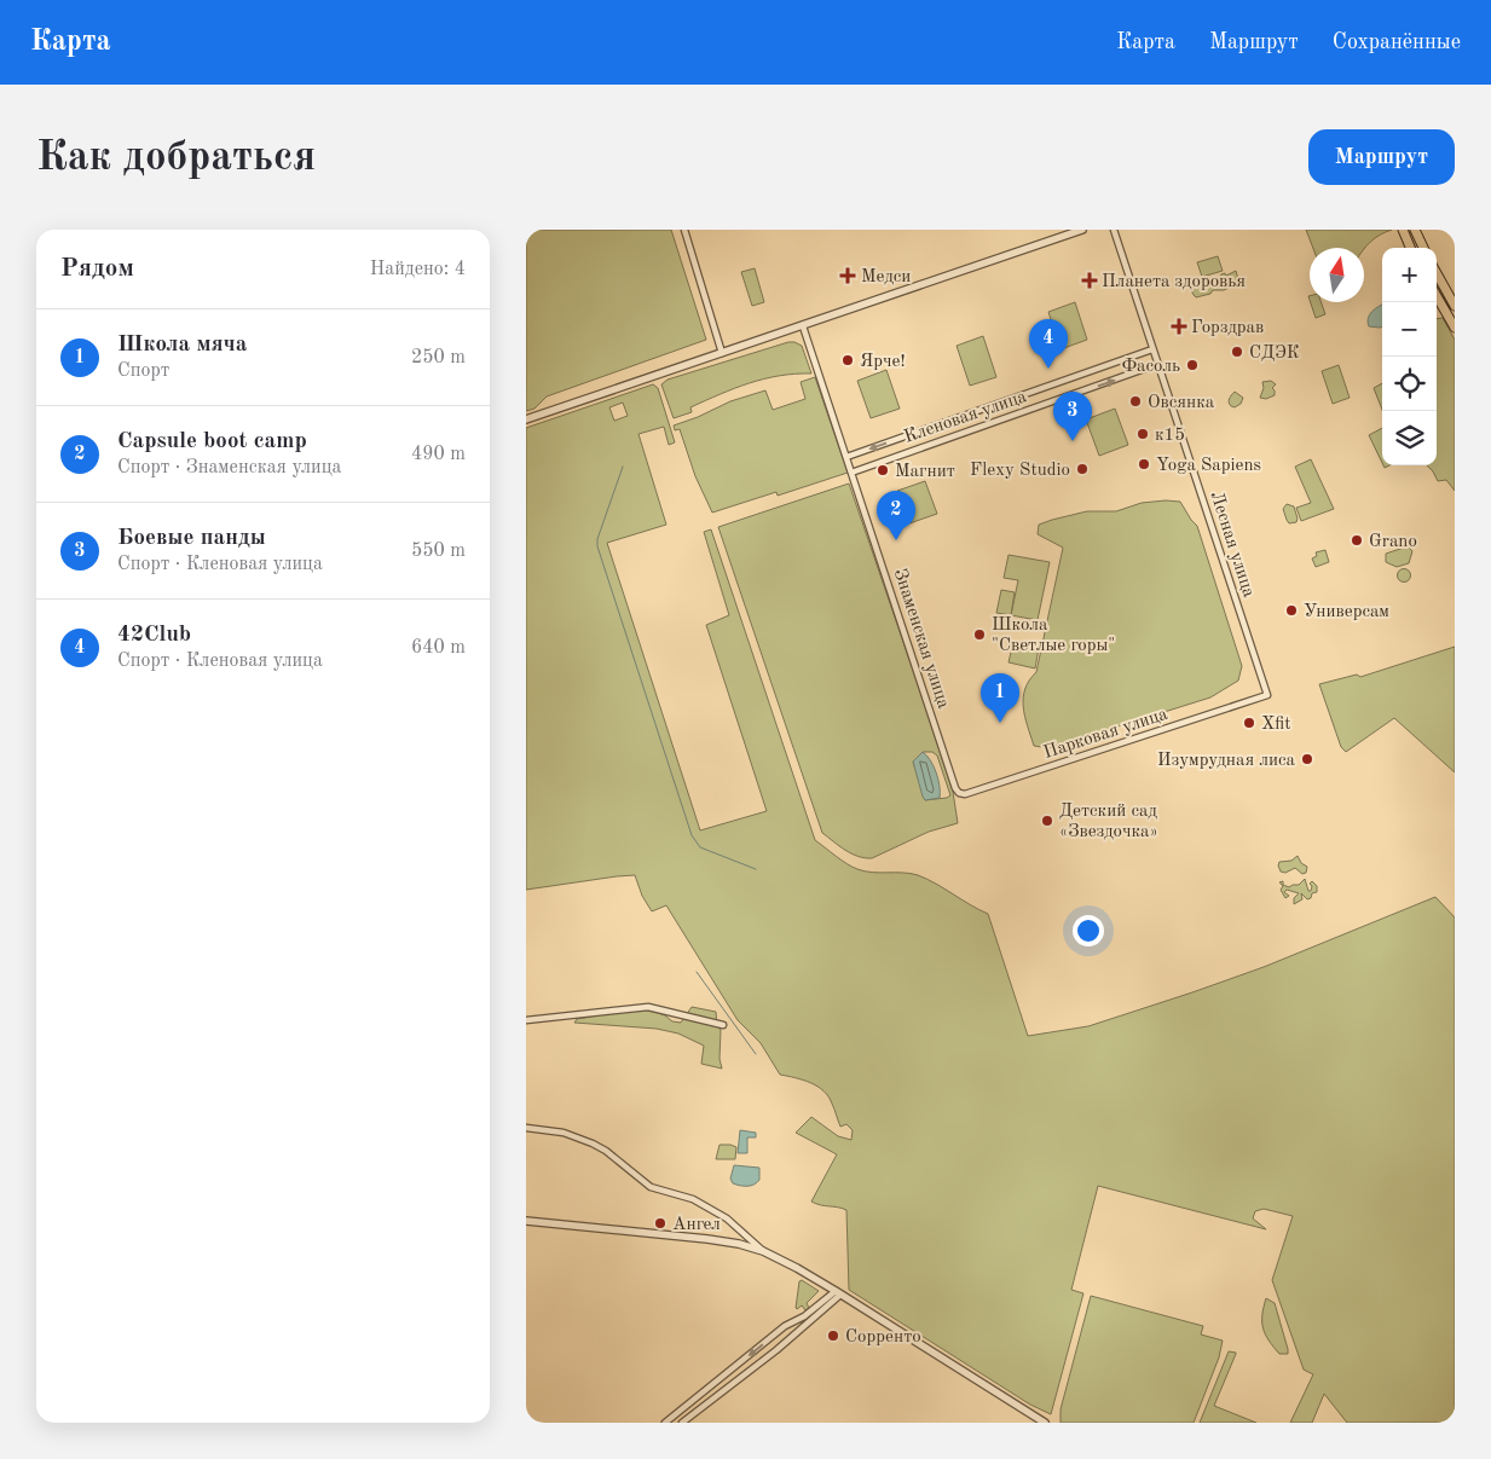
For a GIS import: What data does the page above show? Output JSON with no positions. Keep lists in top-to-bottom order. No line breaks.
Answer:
{"streets":{"street":["Кленовая улица","Лесная улица","Знаменская улица","Парковая улица"]},"crossings":[["Кленовая улица","Лесная улица"],["Кленовая улица","Знаменская улица"],["Лесная улица","Парковая улица"],["Знаменская улица","Парковая улица"]],"places":{"health":["Медси","Планета здоровья","Горздрав"],"other":["СДЭК","Ярче!","Фасоль","Овсянка","к15","Yoga Sapiens","Flexy Studio","Магнит","Grano","Универсам","Школа \"Светлые горы\"","Xfit","Изумрудная лиса","Детский сад «Звездочка»","Ангел","Сорренто"]},"north":"top","page":{"header":"Карта","nav":["Карта","Маршрут","Сохранённые"],"buttons":"Маршрут","title":"Как добраться","heading":["Рядом","Найдено: 4"],"map_buttons":["+","−"],"list":[{"mark":"1","name":"Школа мяча","note":"Спорт","value":"250 m"},{"mark":"2","name":"Capsule boot camp","note":"Спорт · Знаменская улица","value":"490 m"},{"mark":"3","name":"Боевые панды","note":"Спорт · Кленовая улица","value":"550 m"},{"mark":"4","name":"42Club","note":"Спорт · Кленовая улица","value":"640 m"}],"pins":["4","3","2","1"]}}
